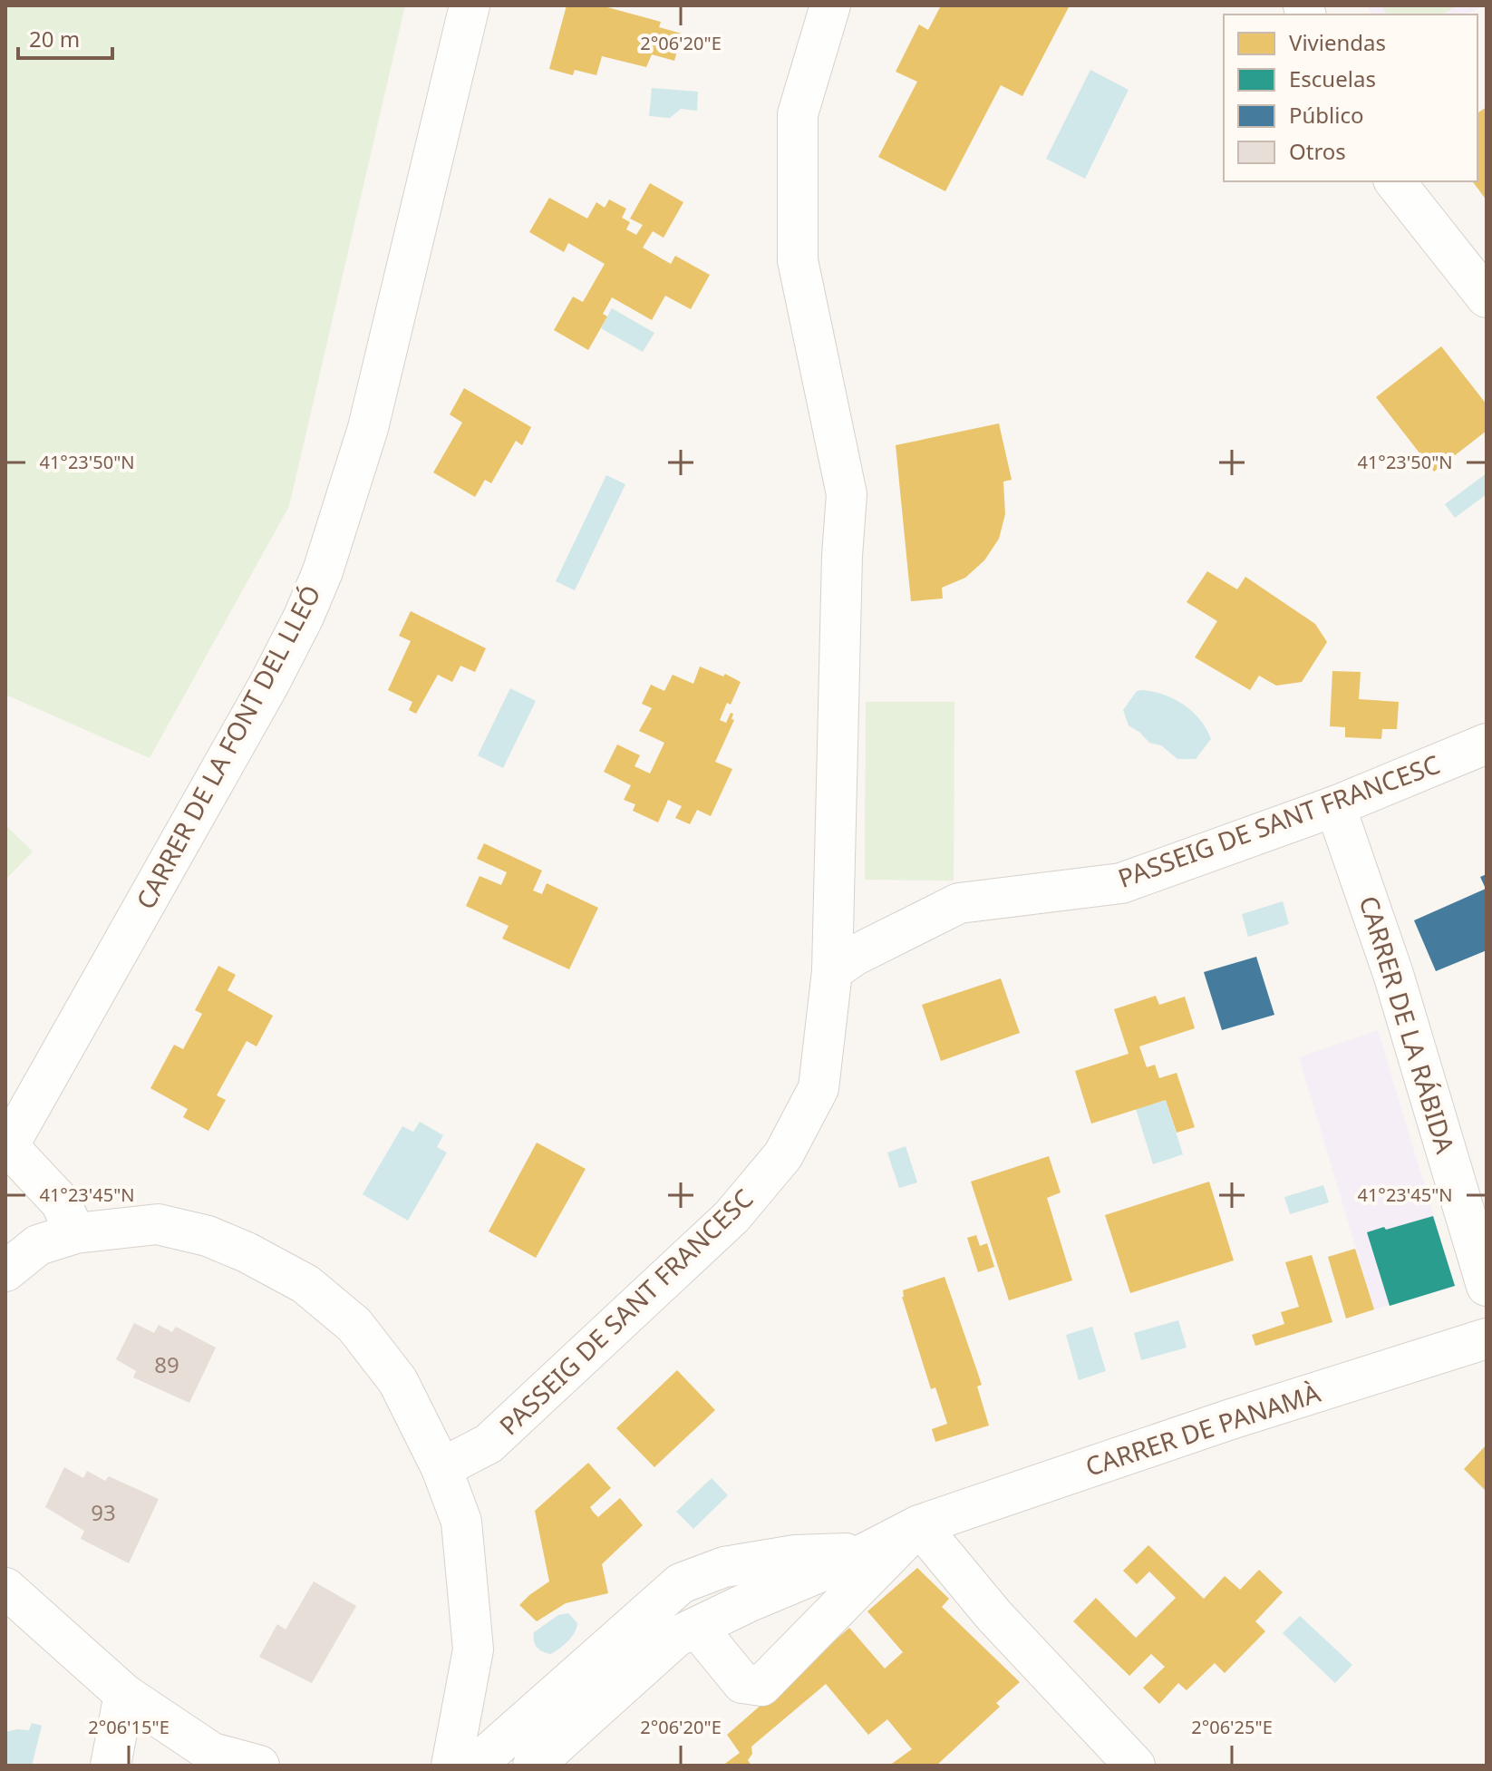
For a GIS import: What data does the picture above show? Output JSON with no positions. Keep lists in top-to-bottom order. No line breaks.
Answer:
{"streets":{"street":["CARRER DE LA FONT DEL LLEÓ","PASSEIG DE SANT FRANCESC","CARRER DE LA RÁBIDA","CARRER DE PANAMÀ"]},"crossings":[["PASSEIG DE SANT FRANCESC","CARRER DE LA RÁBIDA"]],"house_numbers":["89","93"],"legend":["Viviendas","Escuelas","Público","Otros"],"scale_bar":"20 m","coordinates":["2°06'20\"E","41°23'50\"N","41°23'45\"N","2°06'15\"E","2°06'25\"E"]}
